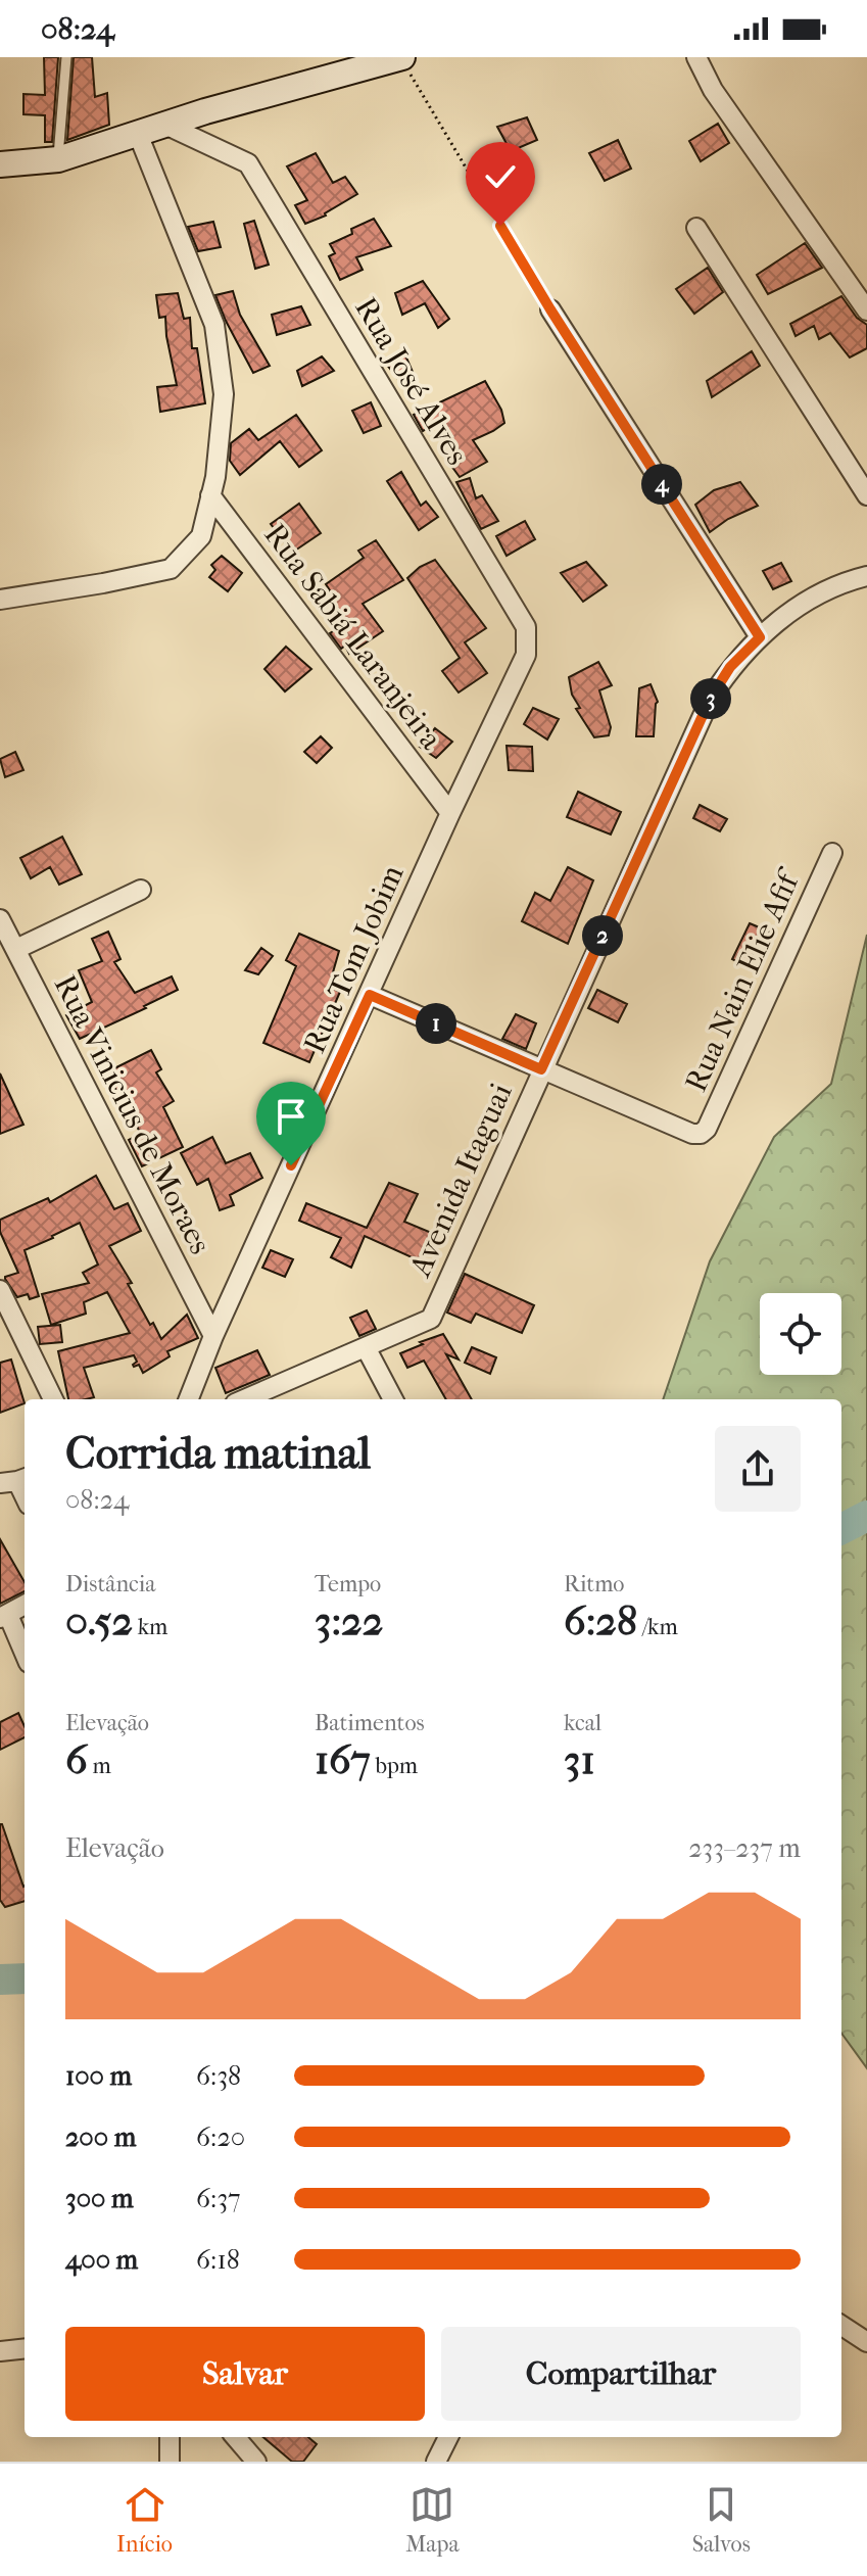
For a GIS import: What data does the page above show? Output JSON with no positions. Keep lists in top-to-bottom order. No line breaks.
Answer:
{"streets":{"street":["Rua José Alves","Rua Sabiá Laranjeira","Rua Tom Jobim","Rua Nain Elie Afif","Rua Vinicius de Moraes","Avenida Itaguai"]},"crossings":[["Rua José Alves","Rua Tom Jobim"],["Rua Sabiá Laranjeira","Rua Tom Jobim"],["Rua Tom Jobim","Rua Vinicius de Moraes"],["Rua Nain Elie Afif","Avenida Itaguai"]],"page":{"status":"08:24","pins":["4","3","2","1"],"heading":["Corrida matinal","08:24"],"stats":[["Distância","0.52 km"],["Tempo","3:22"],["Ritmo","6:28 /km"],["Elevação","6 m"],["Batimentos","167 bpm"],["kcal","31"]],"chart":["Elevação","233–237 m"],"list":[{"name":"100 m","note":"6:38"},{"name":"200 m","note":"6:20"},{"name":"300 m","note":"6:37"},{"name":"400 m","note":"6:18"}],"buttons":["Salvar","Compartilhar"],"tabs":["Início","Mapa","Salvos"]}}
